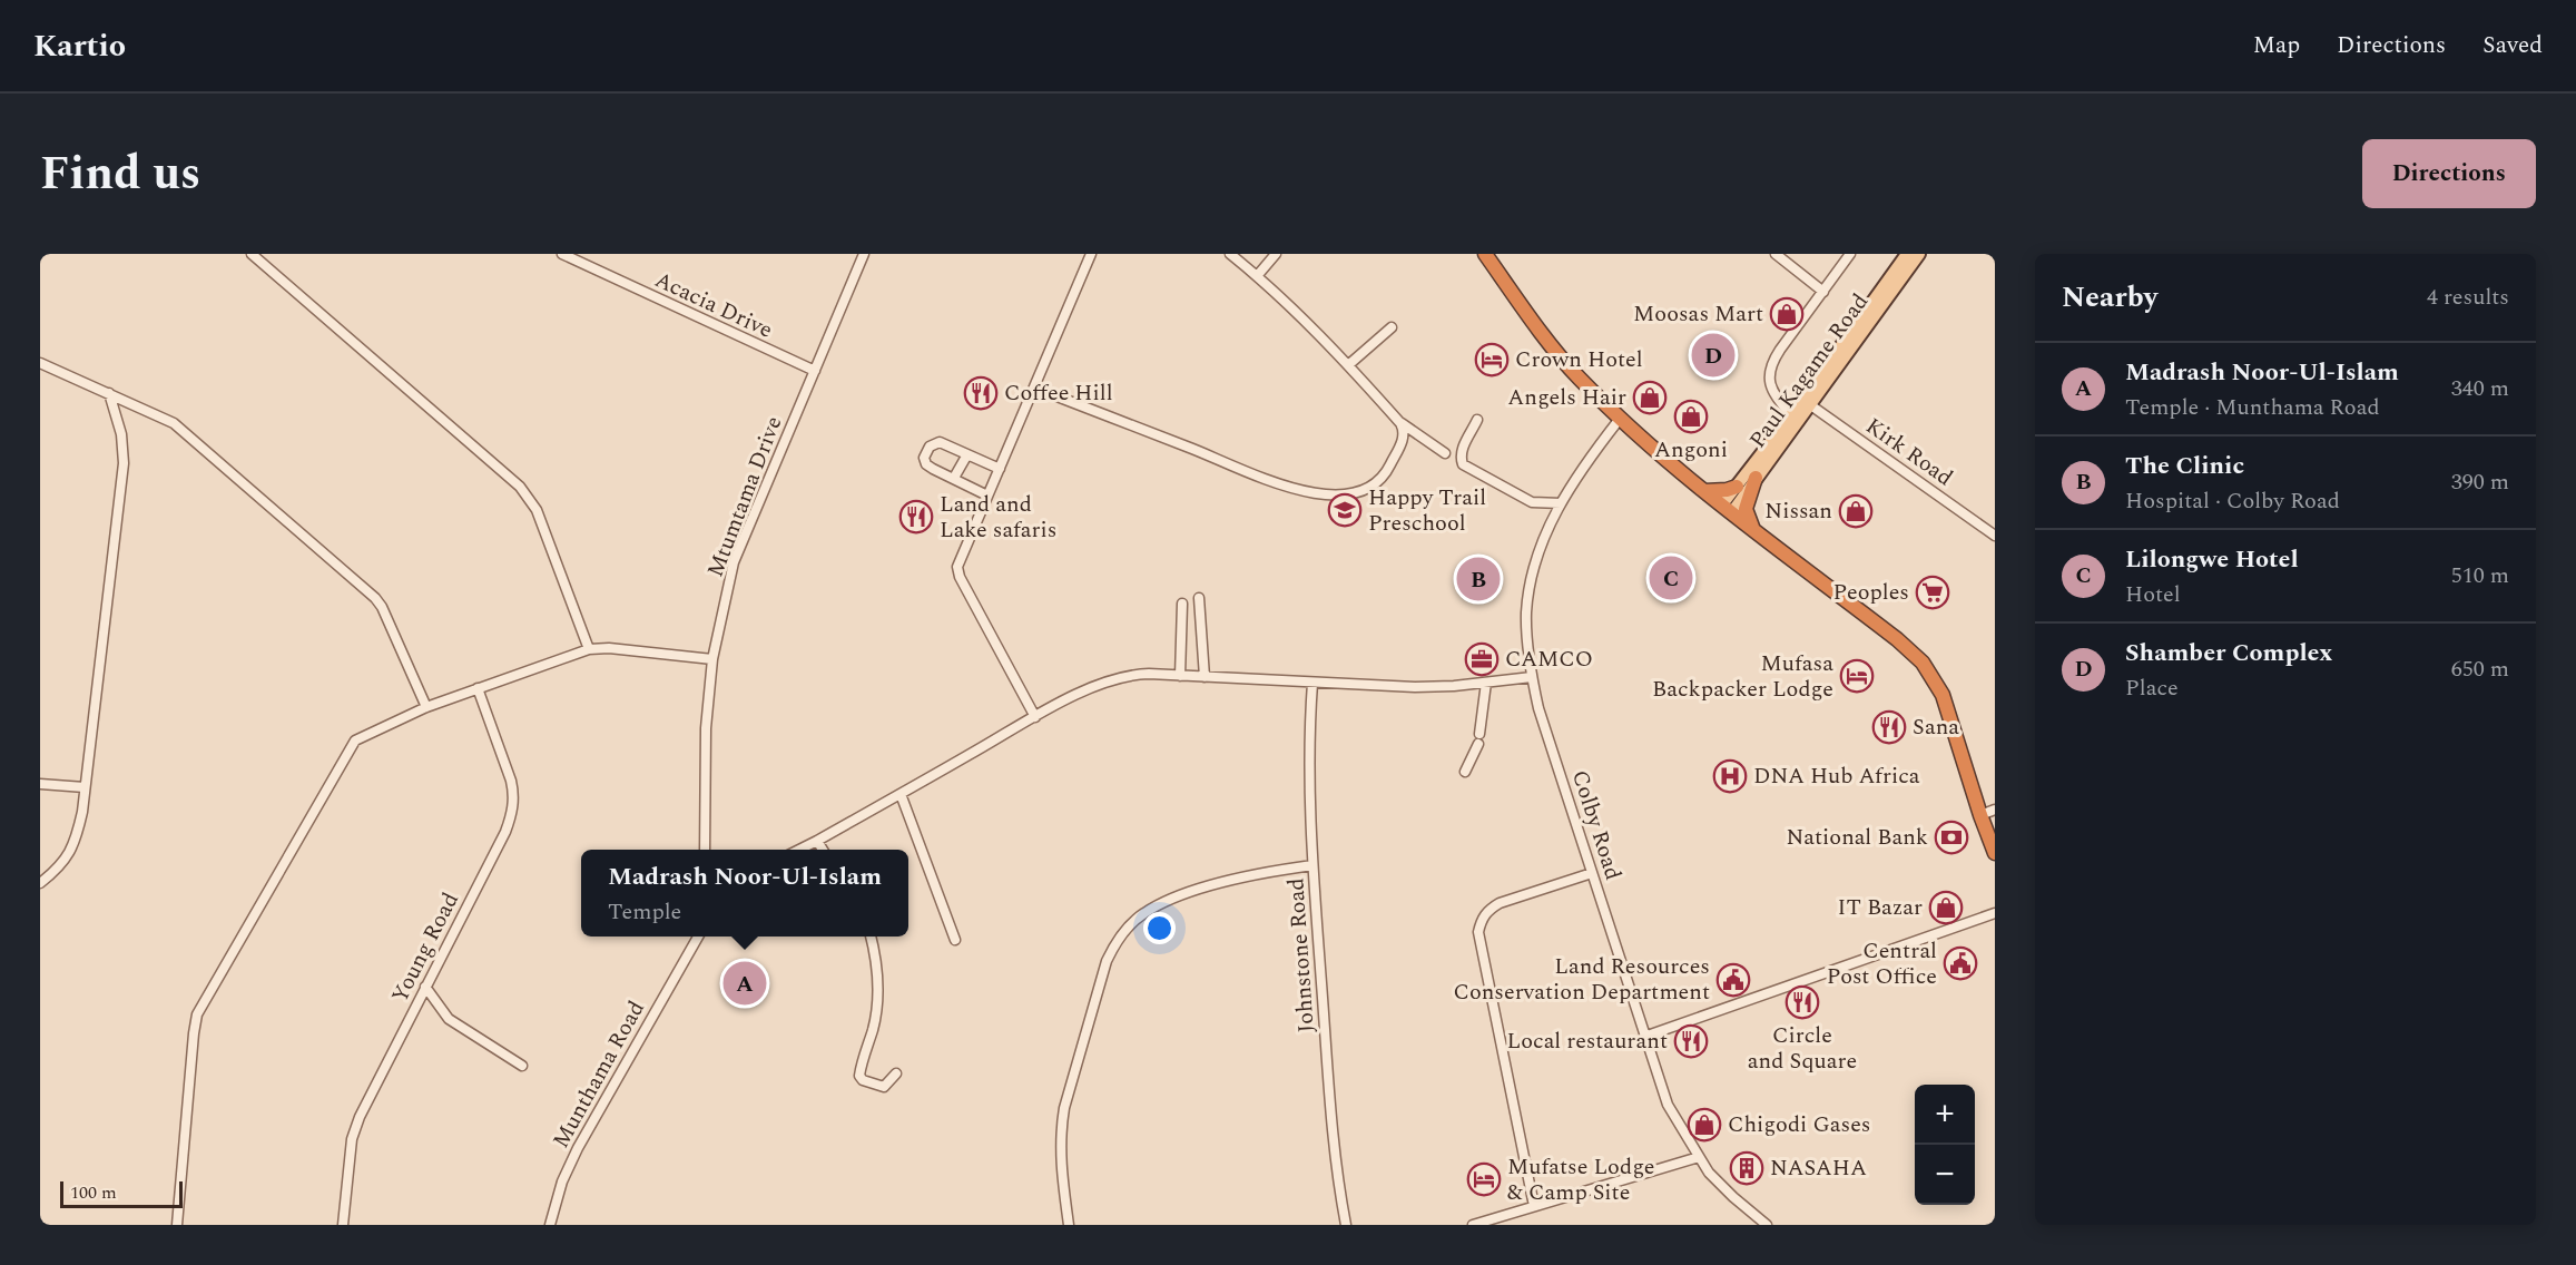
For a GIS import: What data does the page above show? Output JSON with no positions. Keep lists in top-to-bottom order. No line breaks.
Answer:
{"streets":{"main road":["Paul Kagame Road"],"street":["Acacia Drive","Kirk Road","Mtumtama Drive","Colby Road","Young Road","Johnstone Road","Munthama Road"]},"crossings":[["Acacia Drive","Mtumtama Drive"],["Paul Kagame Road","Kirk Road"]],"places":{"shop":["Moosas Mart","Angels Hair","Angoni","Nissan","IT Bazar","Chigodi Gases"],"hotel":["Crown Hotel","Mufasa Backpacker Lodge","Mufatse Lodge & Camp Site"],"restaurant":["Coffee Hill","Land and Lake safaris","Sana","Circle and Square","Local restaurant"],"school or university":["Happy Trail Preschool"],"supermarket":["Peoples"],"office":["CAMCO"],"hospital":["DNA Hub Africa"],"bank":["National Bank"],"public building":["Central Post Office","Land Resources Conservation Department"],"building":["NASAHA"]},"scale_bar":"100 m","page":{"header":"Kartio","nav":["Map","Directions","Saved"],"title":"Find us","buttons":"Directions","heading":["Nearby","4 results"],"pins":["D","C","B","A"],"list":[{"mark":"A","name":"Madrash Noor-Ul-Islam","note":"Temple · Munthama Road","value":"340 m"},{"mark":"B","name":"The Clinic","note":"Hospital · Colby Road","value":"390 m"},{"mark":"C","name":"Lilongwe Hotel","note":"Hotel","value":"510 m"},{"mark":"D","name":"Shamber Complex","note":"Place","value":"650 m"}],"popup":["Madrash Noor-Ul-Islam","Temple"],"map_buttons":["+","−"],"scale":"100 m"}}
